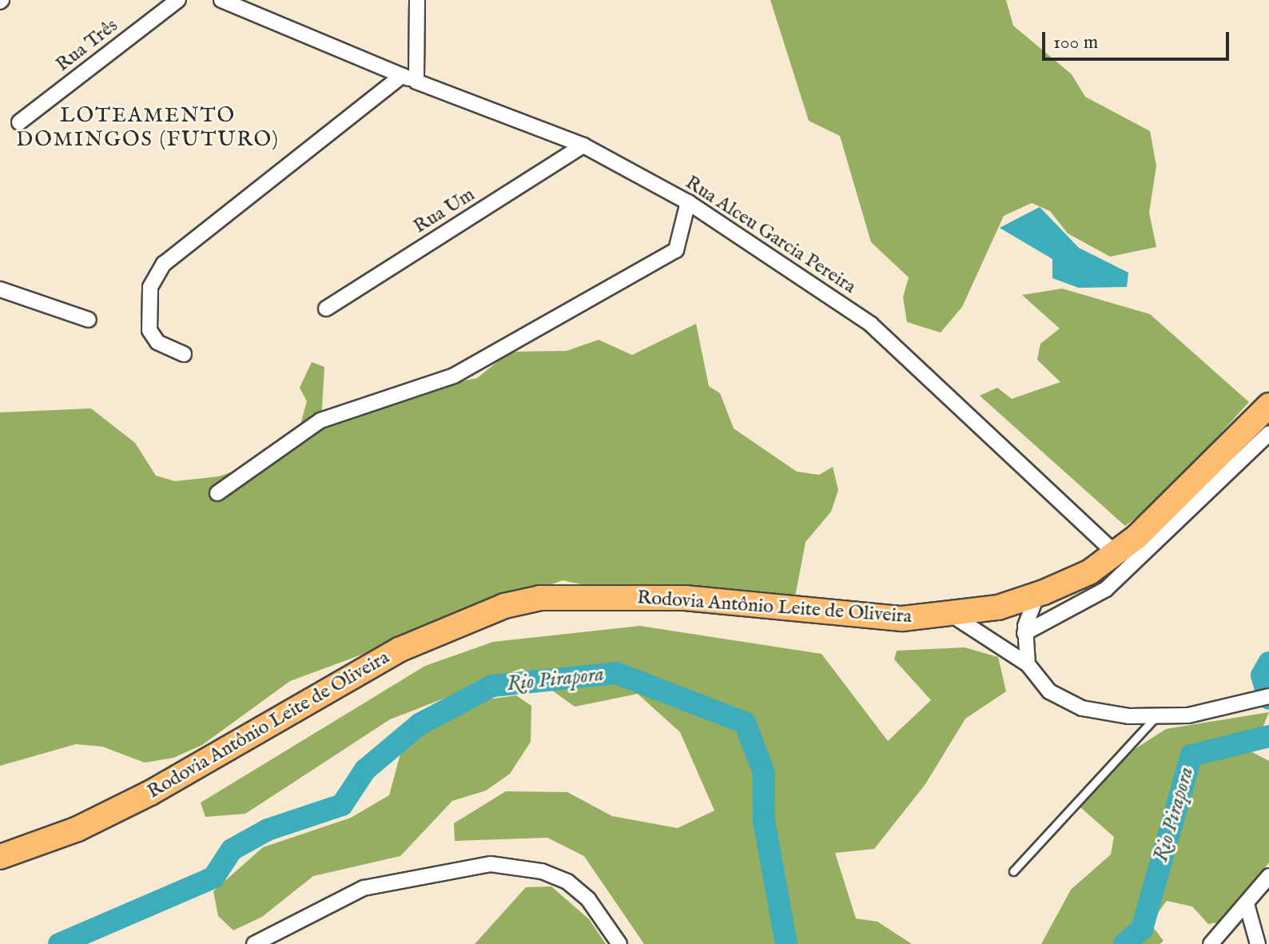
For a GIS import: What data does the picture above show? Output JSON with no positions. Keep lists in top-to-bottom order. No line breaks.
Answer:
{"streets":{"main road":["Rodovia Antônio Leite de Oliveira"],"street":["Rua Três","Rua Um","Rua Alceu Garcia Pereira"]},"crossings":[["Rua Um","Rua Alceu Garcia Pereira"],["Rua Alceu Garcia Pereira","Rodovia Antônio Leite de Oliveira"]],"districts":["LOTEAMENTO DOMINGOS (FUTURO)"],"water":["Rio Pirapora"],"scale_bar":"100 m"}
